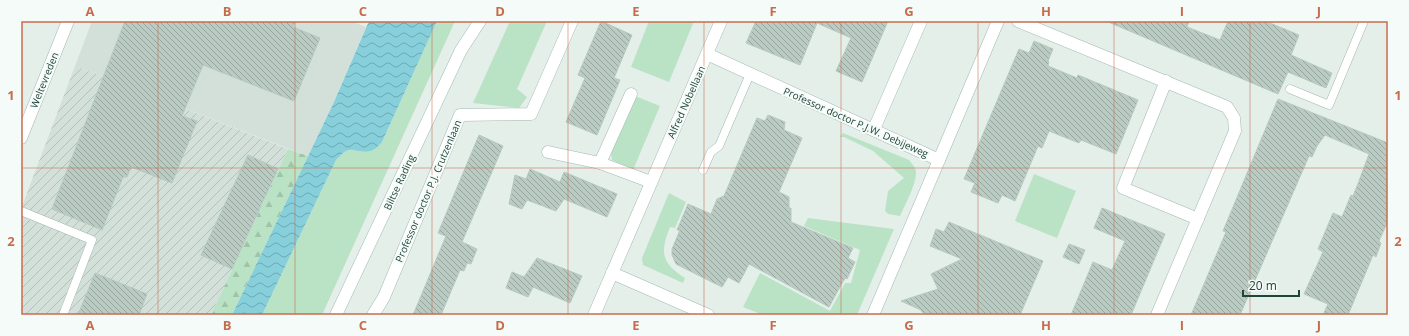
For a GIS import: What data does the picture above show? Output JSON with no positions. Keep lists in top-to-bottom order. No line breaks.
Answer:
{"streets":{"street":["Weltevreden","Alfred Nobellaan","Professor doctor P.J.W. Debijeweg","Biltse Rading","Professor doctor P.J. Crutzenlaan"]},"crossings":[["Alfred Nobellaan","Professor doctor P.J.W. Debijeweg"]],"scale_bar":"20 m","grid":{"columns":["A","B","C","D","E","F","G","H","I","J"],"rows":["1","2"]}}
